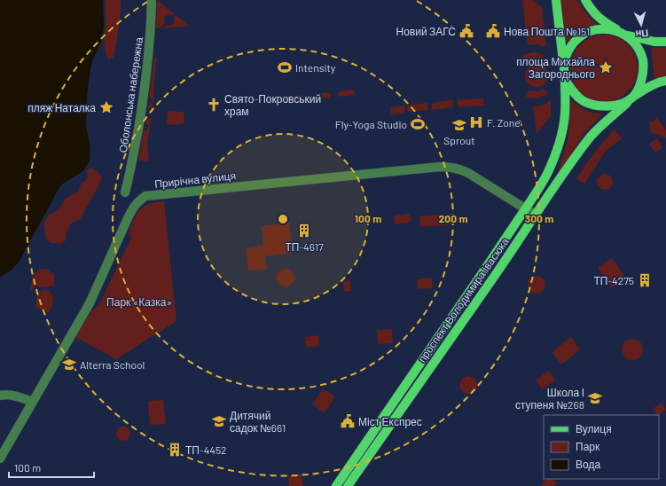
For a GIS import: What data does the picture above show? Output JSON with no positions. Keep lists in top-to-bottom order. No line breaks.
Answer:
{"streets":{"main road":["проспект Володимира Івасюка"],"street":["Оболонська набережна","Прирічна вулиця"]},"crossings":[["Прирічна вулиця","проспект Володимира Івасюка"]],"parks":["Парк «Казка»"],"places":{"public building":["Новий ЗАГС","Нова Пошта №151","Міст Експрес"],"sports":["Intensity","Fly-Yoga Studio"],"place":["площа Михайла Загороднього","пляж Наталка"],"church":["Свято-Покровський храм"],"hospital":["F. Zone"],"school or university":["Sprout","Alterra School","Школа І ступеня №268","Дитячий садок №661"],"building":["ТП-4617","ТП-4275","ТП-4452"]},"legend":["Вулиця","Парк","Вода"],"scale_bar":"100 m","north":"bottom","rings":["100 m","200 m","300 m"]}
